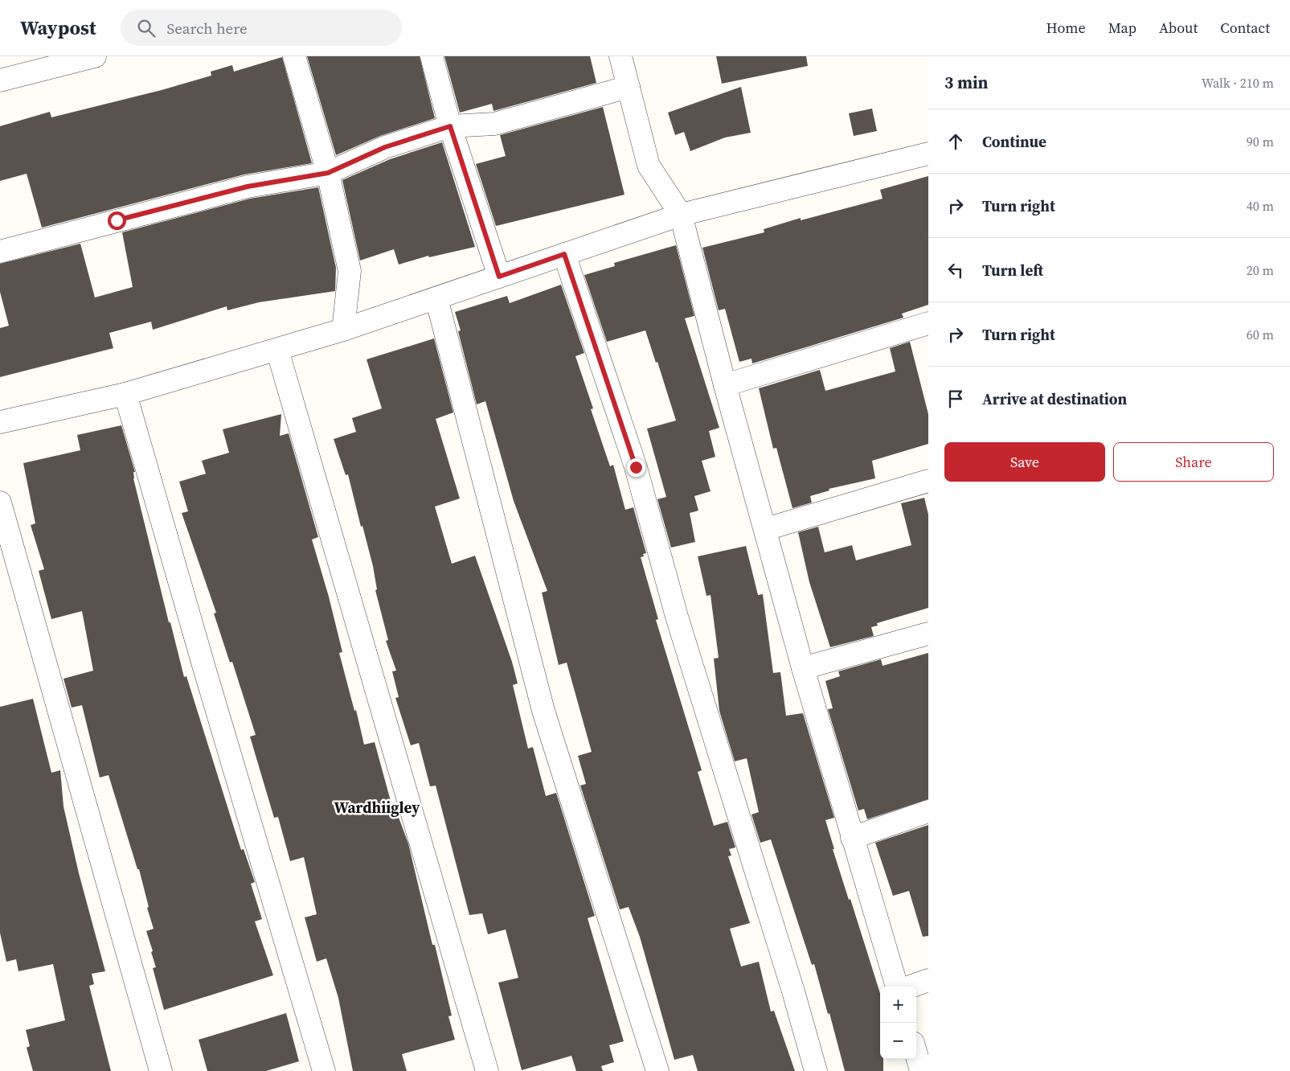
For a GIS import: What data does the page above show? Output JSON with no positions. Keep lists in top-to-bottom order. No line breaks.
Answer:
{"districts":["Wardhiigley"],"page":{"header":"Waypost","search":"Search here","nav":["Home","Map","About","Contact"],"heading":["3 min","Walk · 210 m"],"list":[["Continue","90 m"],["Turn right","40 m"],["Turn left","20 m"],["Turn right","60 m"],"Arrive at destination"],"buttons":["Save","Share"],"map_buttons":["+","−"]}}
